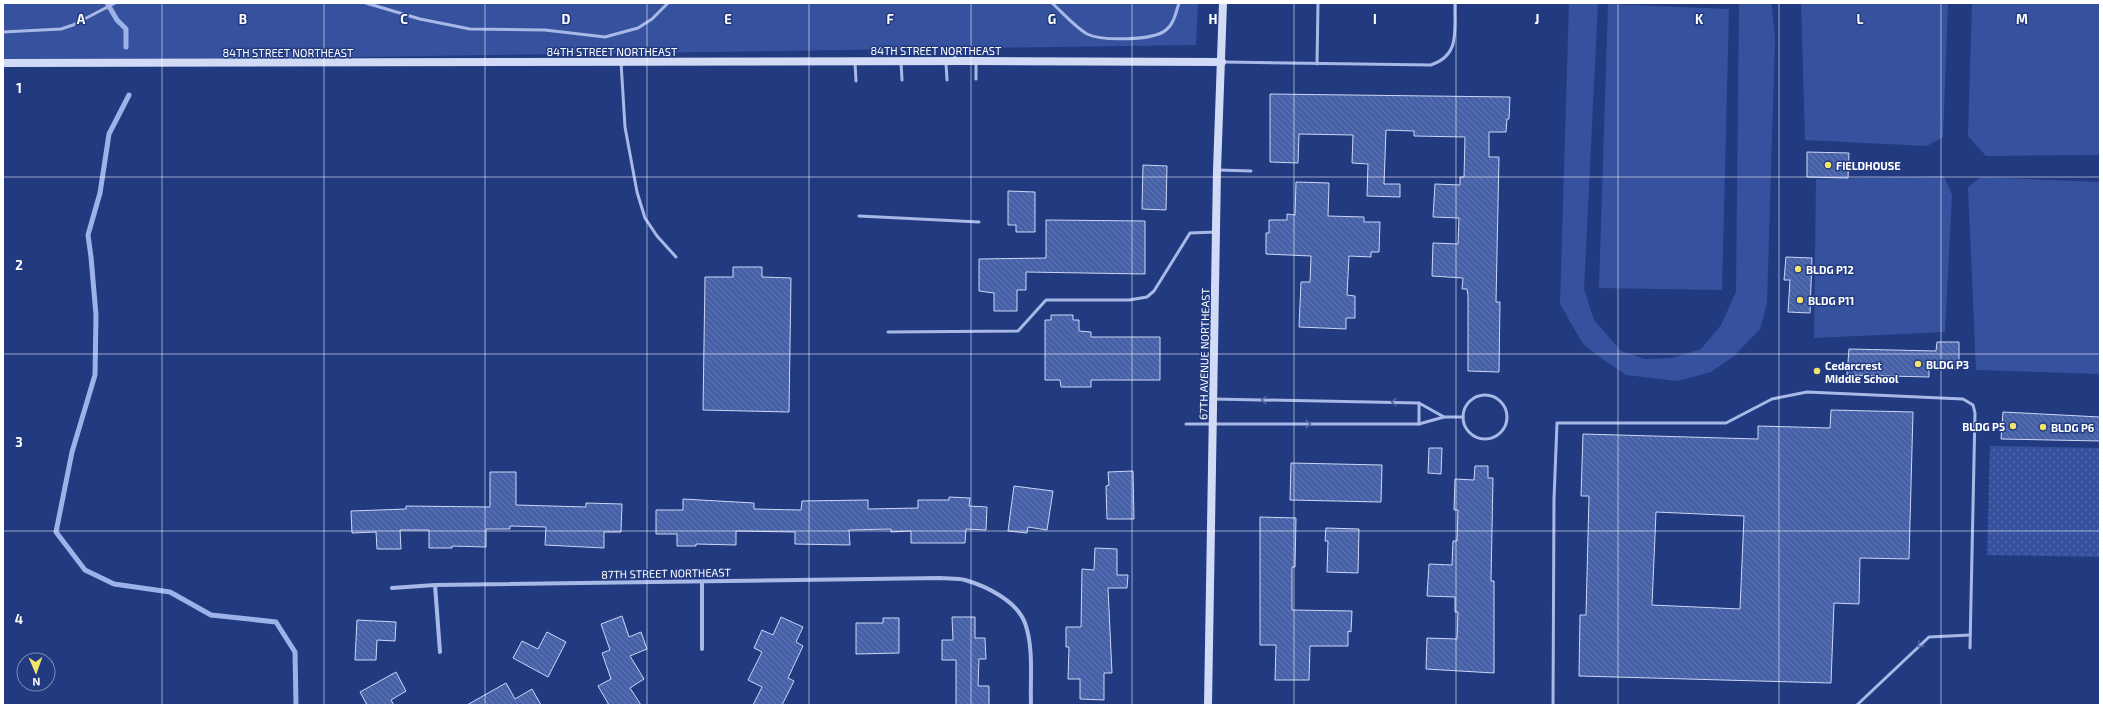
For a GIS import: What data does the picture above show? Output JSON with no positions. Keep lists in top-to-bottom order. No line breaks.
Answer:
{"streets":{"street":["84TH STREET NORTHEAST","67TH AVENUE NORTHEAST","87TH STREET NORTHEAST"]},"crossings":[["84TH STREET NORTHEAST","67TH AVENUE NORTHEAST"]],"places":["FIELDHOUSE","BLDG P12","BLDG P11","BLDG P3","Cedarcrest Middle School","BLDG P5","BLDG P6"],"north":"bottom","grid":{"columns":["A","B","C","D","E","F","G","H","I","J","K","L","M"],"rows":["1","2","3","4"]}}
